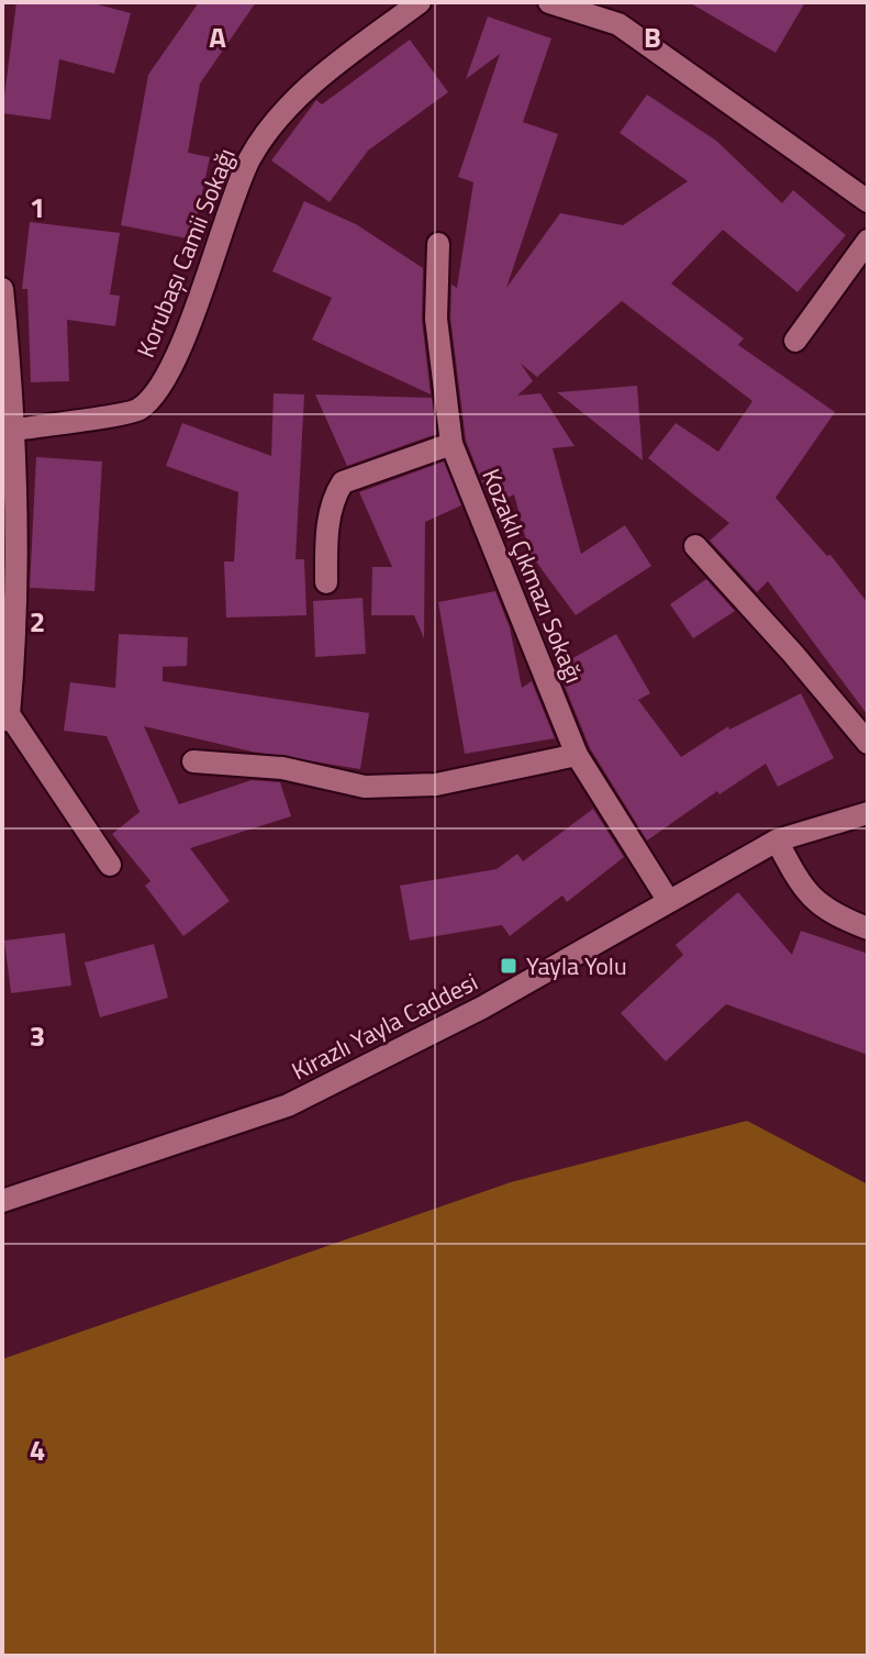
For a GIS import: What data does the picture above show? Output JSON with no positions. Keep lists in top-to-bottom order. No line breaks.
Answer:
{"streets":{"street":["Korubaşı Camii Sokağı","Kozaklı Çıkmazı Sokağı","Kirazlı Yayla Caddesi"]},"crossings":[["Kozaklı Çıkmazı Sokağı","Kirazlı Yayla Caddesi"]],"places":{"transit":["Yayla Yolu"]},"grid":{"columns":["A","B"],"rows":["1","2","3","4"]}}
